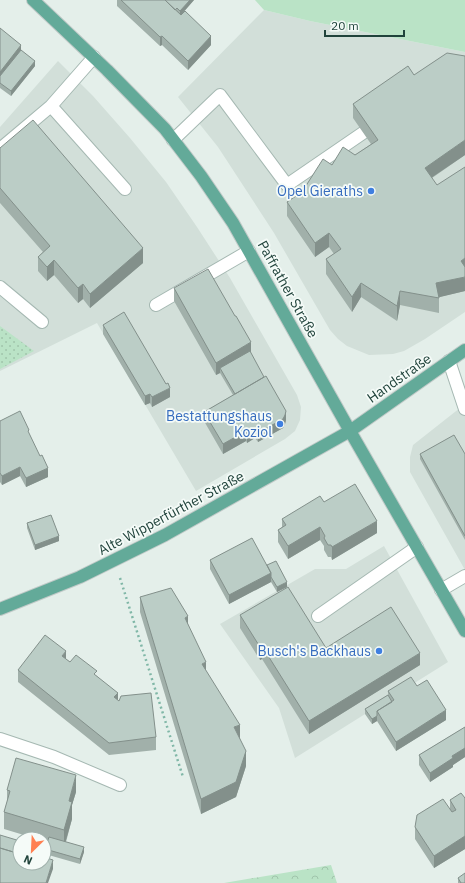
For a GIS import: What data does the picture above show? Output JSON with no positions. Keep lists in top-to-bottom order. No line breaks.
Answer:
{"streets":{"main road":["Paffrather Straße","Handstraße","Alte Wipperfürther Straße"]},"crossings":[["Paffrather Straße","Handstraße"],["Paffrather Straße","Alte Wipperfürther Straße"],["Handstraße","Alte Wipperfürther Straße"]],"places":["Opel Gieraths","Bestattungshaus Koziol","Busch's Backhaus"],"scale_bar":"20 m","north":"bottom left"}
